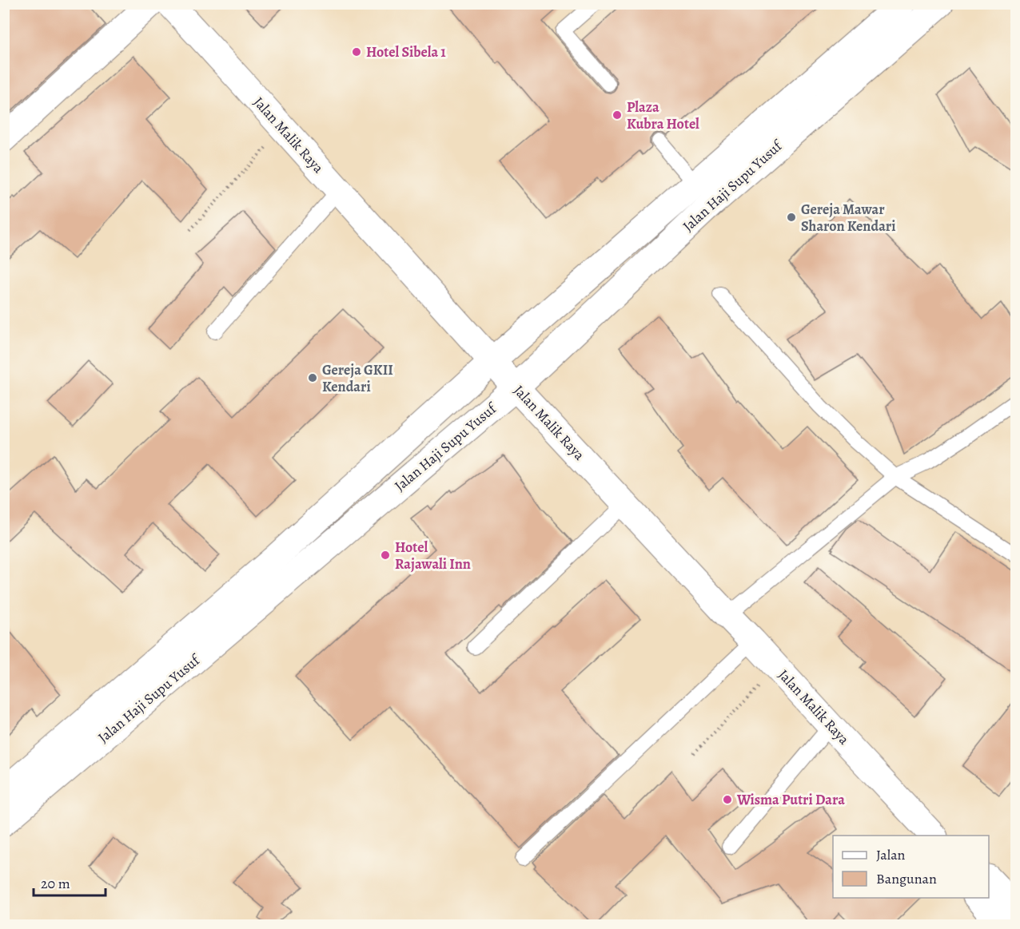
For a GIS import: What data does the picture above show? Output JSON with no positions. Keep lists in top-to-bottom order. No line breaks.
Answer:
{"streets":{"street":["Jalan Malik Raya","Jalan Haji Supu Yusuf"]},"crossings":[["Jalan Malik Raya","Jalan Haji Supu Yusuf"]],"places":["Hotel Sibela 1","Plaza Kubra Hotel","Gereja Mawar Sharon Kendari","Gereja GKII Kendari","Hotel Rajawali Inn","Wisma Putri Dara"],"legend":["Jalan","Bangunan"],"scale_bar":"20 m"}
